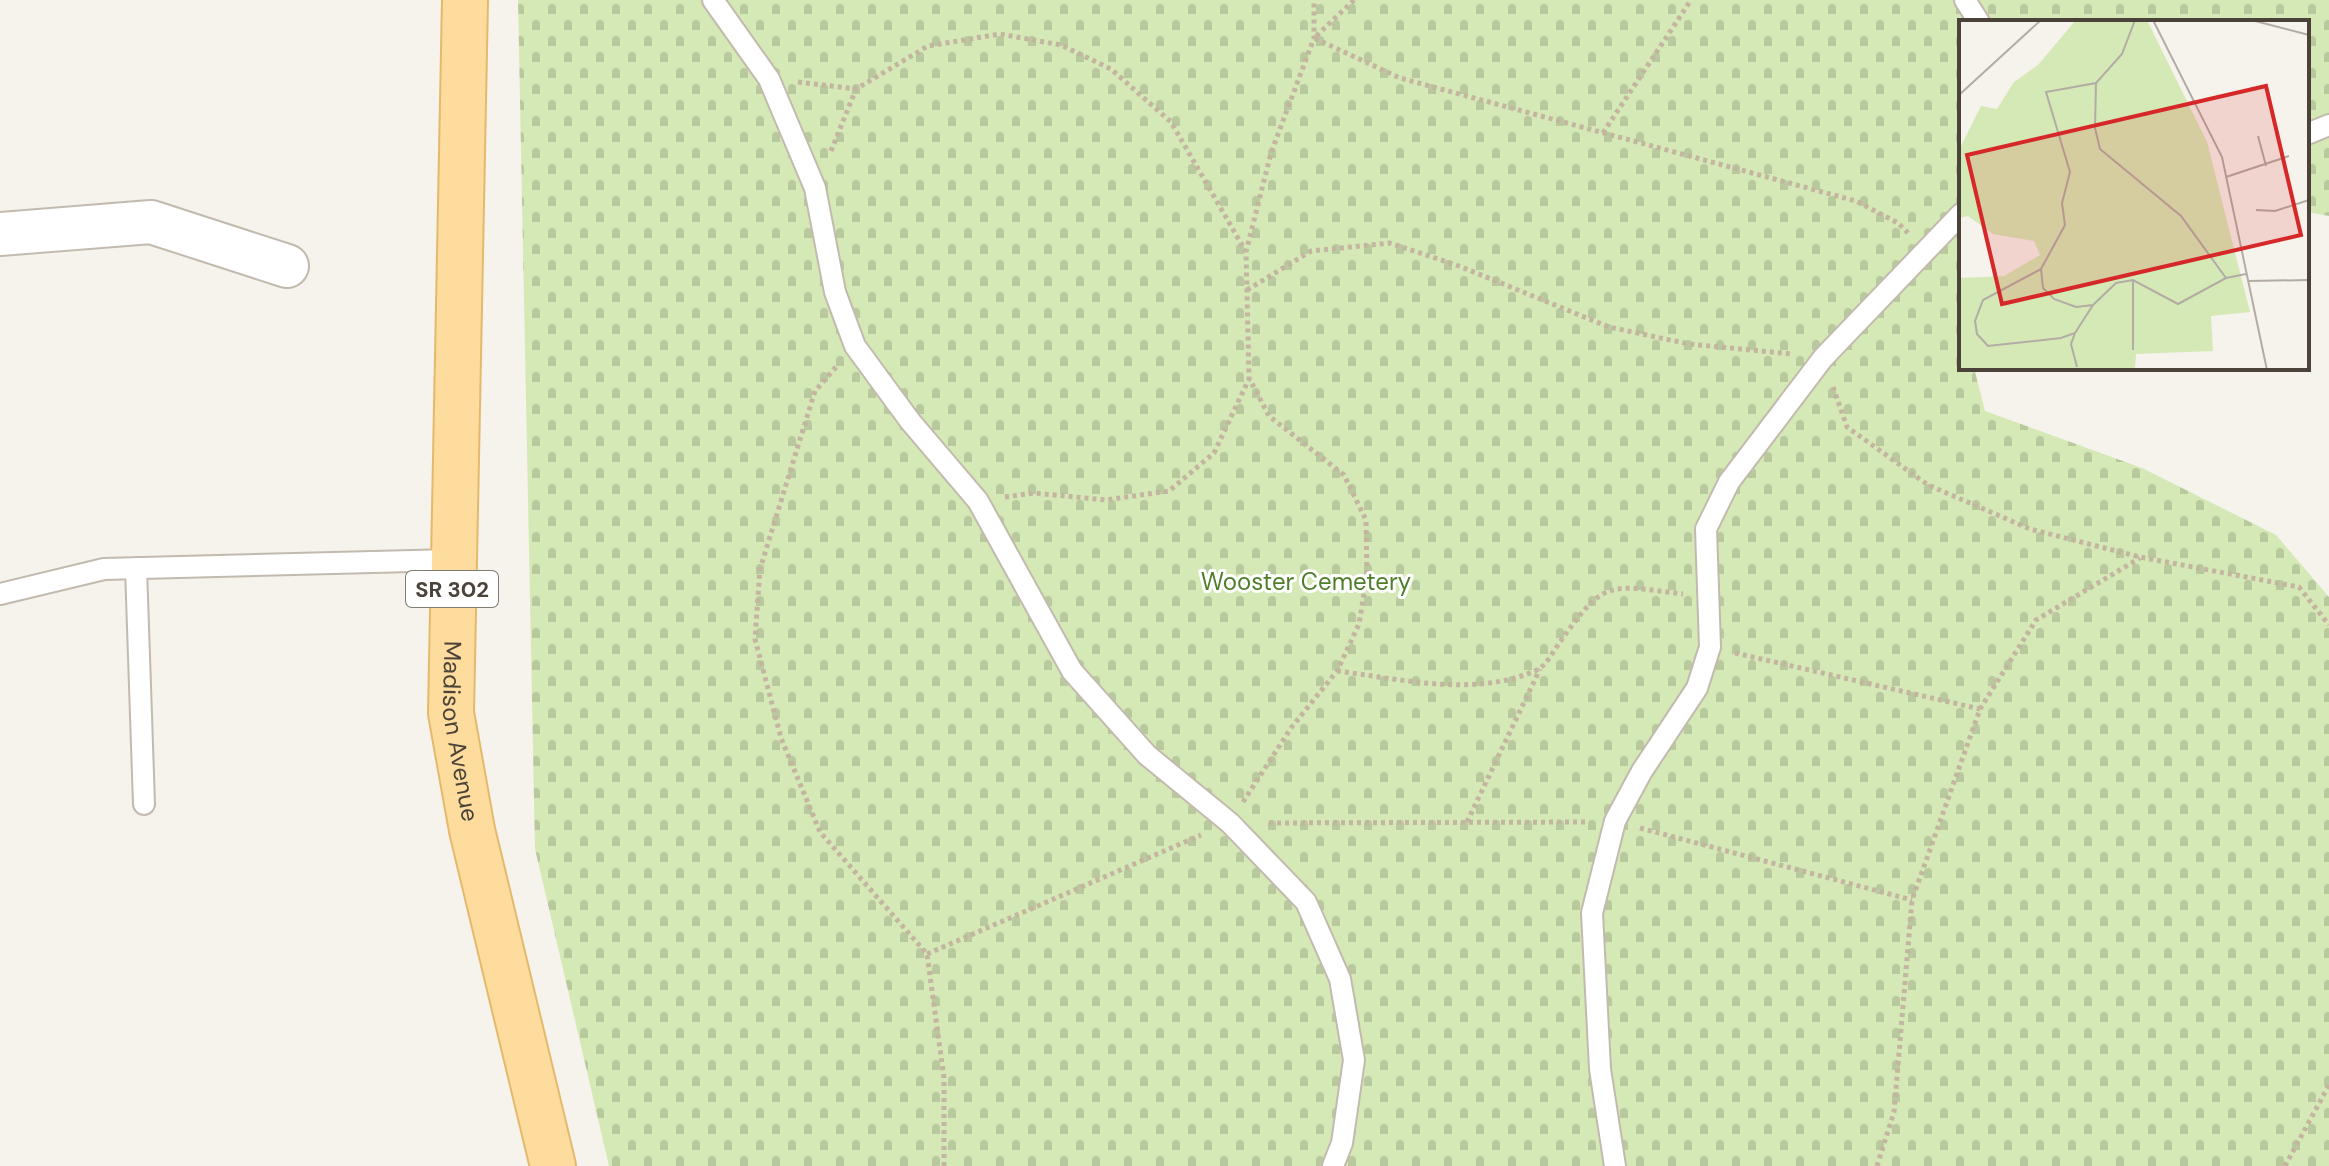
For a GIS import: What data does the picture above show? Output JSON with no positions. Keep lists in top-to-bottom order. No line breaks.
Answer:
{"streets":{"main road":["SR 302","Madison Avenue"]},"parks":["Wooster Cemetery"]}
